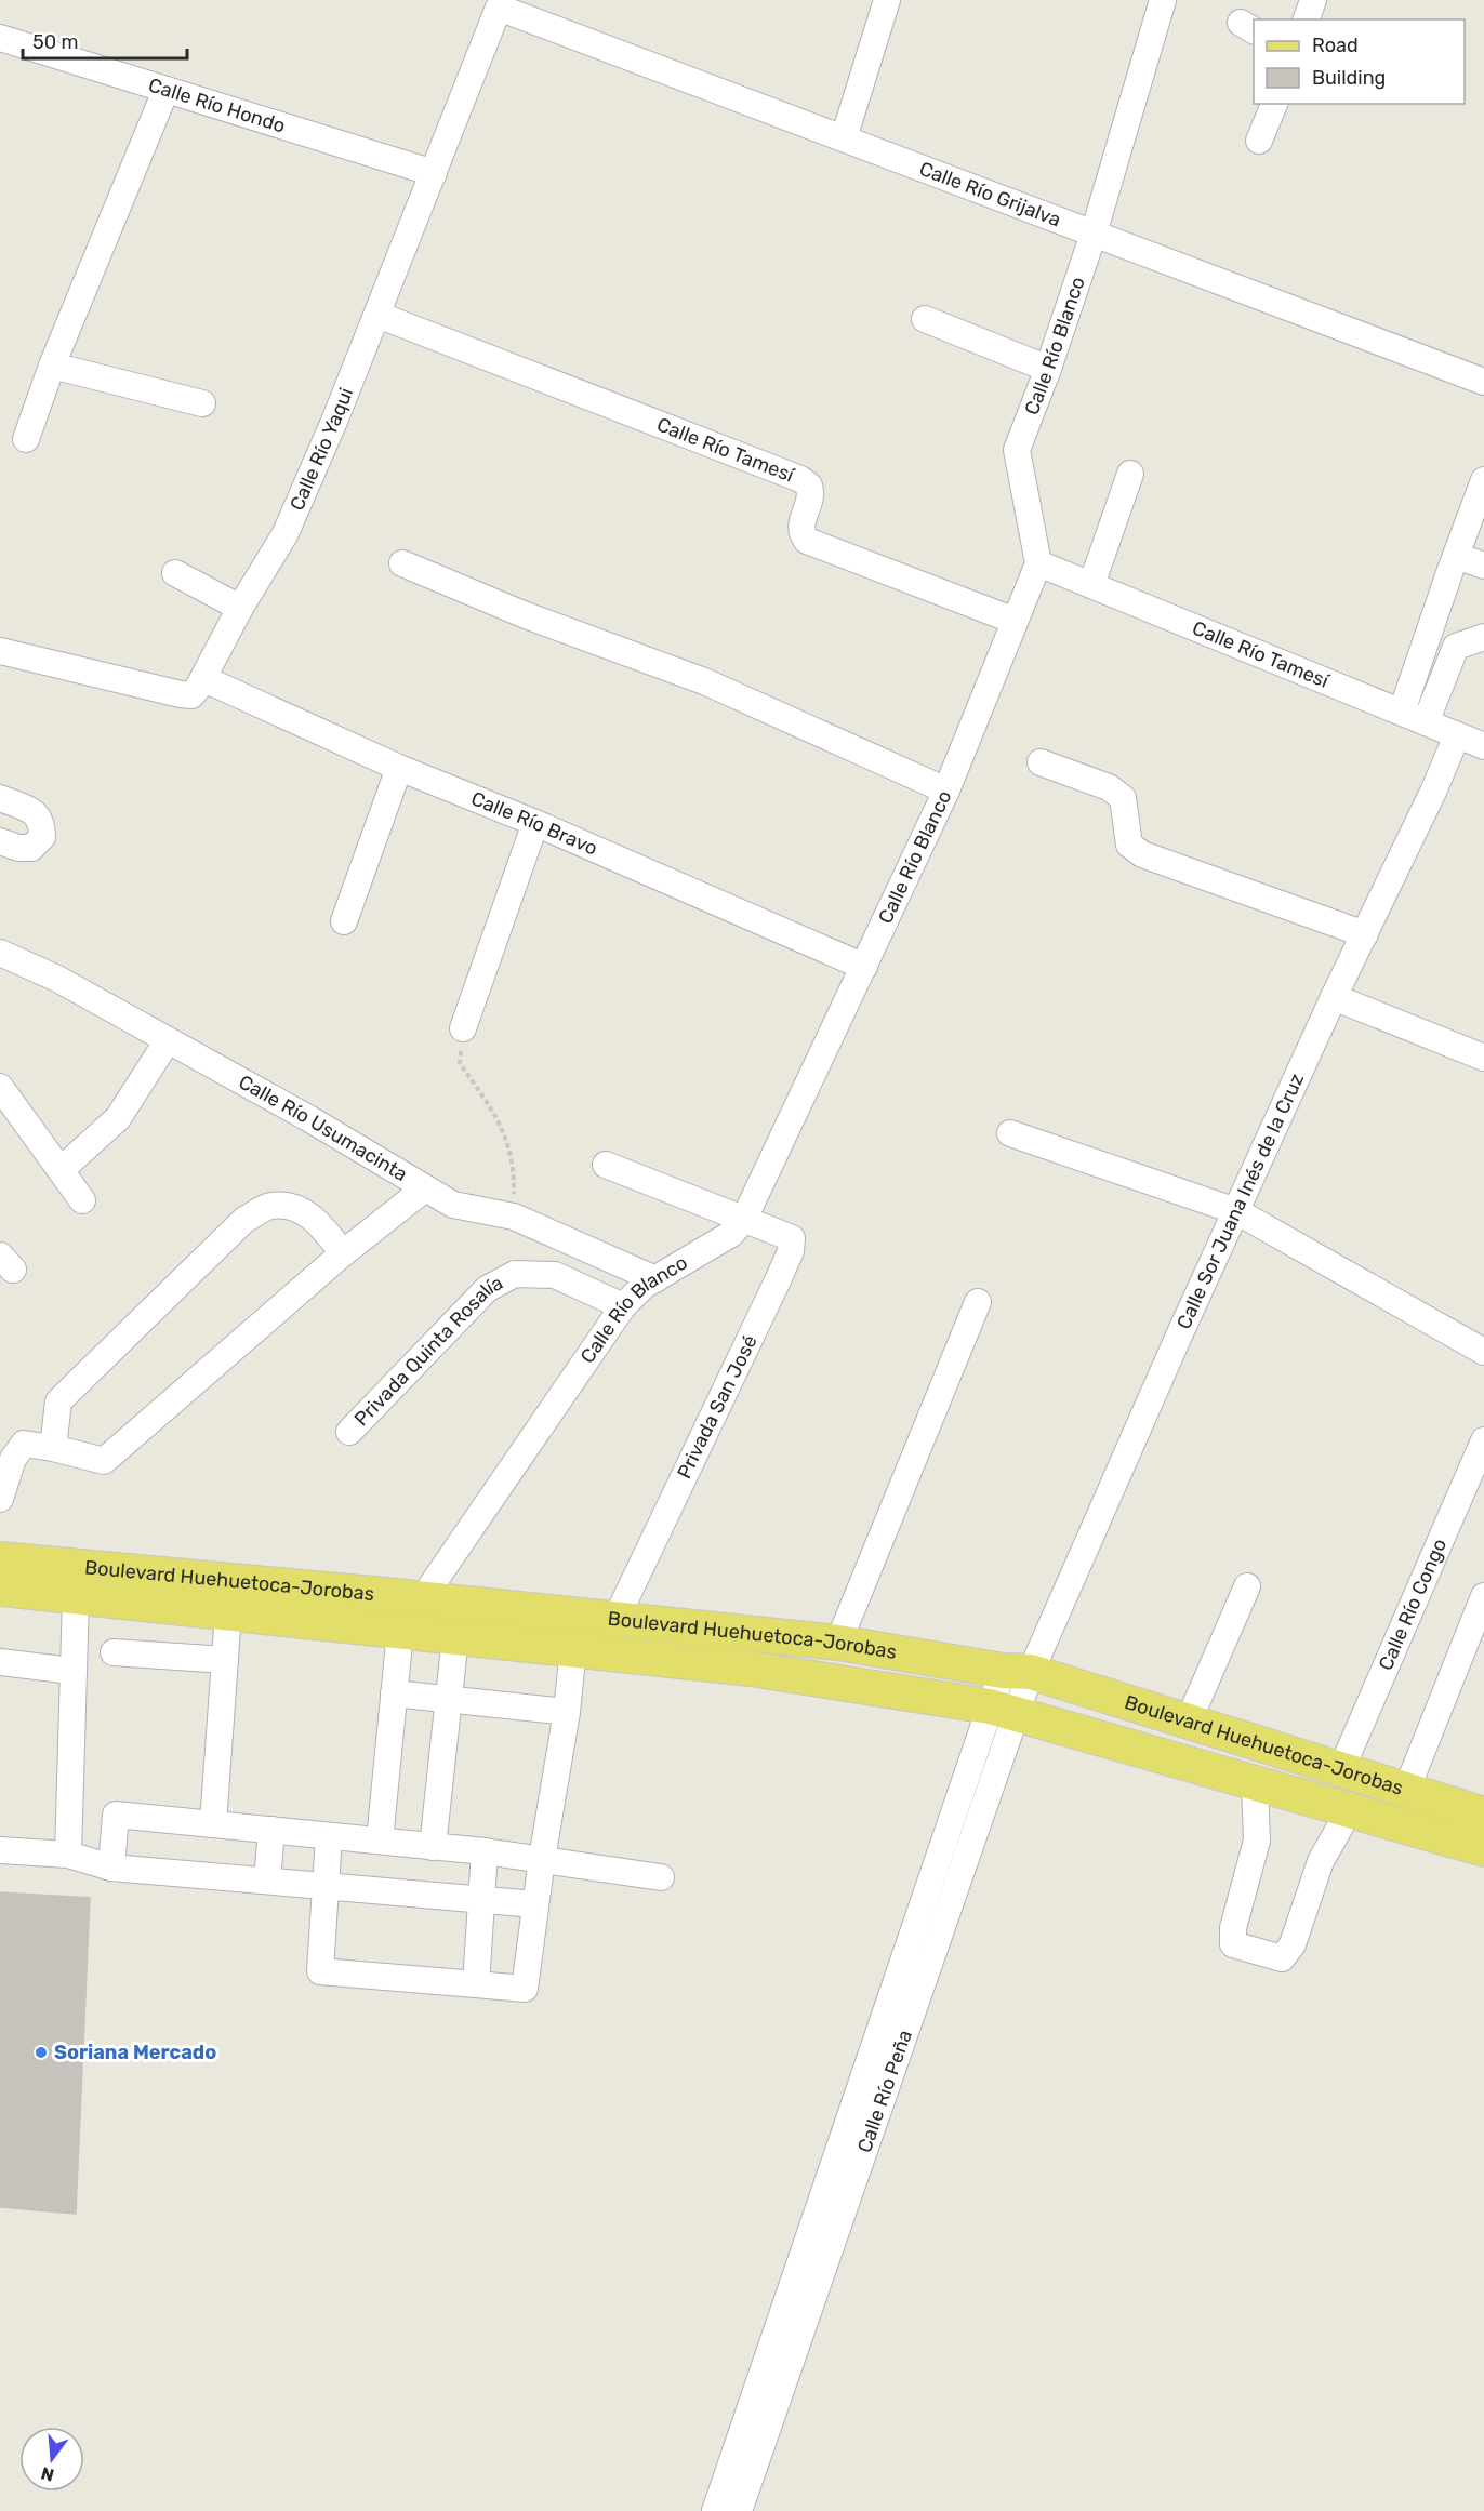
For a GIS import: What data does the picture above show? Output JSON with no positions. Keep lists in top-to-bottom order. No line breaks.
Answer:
{"streets":{"main road":["Boulevard Huehuetoca-Jorobas"],"street":["Calle Río Hondo","Calle Río Grijalva","Calle Río Blanco","Calle Río Yaqui","Calle Río Tamesí","Calle Río Bravo","Calle Río Usumacinta","Calle Sor Juana Inés de la Cruz","Privada Quinta Rosalía","Privada San José","Calle Río Congo","Calle Río Peña"]},"crossings":[["Calle Río Hondo","Calle Río Yaqui"],["Calle Río Grijalva","Calle Río Blanco"],["Calle Río Grijalva","Calle Río Yaqui"],["Calle Río Blanco","Calle Río Tamesí"],["Calle Río Blanco","Calle Río Bravo"],["Calle Río Blanco","Calle Río Usumacinta"],["Calle Río Blanco","Privada Quinta Rosalía"],["Calle Río Blanco","Privada San José"],["Calle Río Blanco","Boulevard Huehuetoca-Jorobas"],["Calle Río Yaqui","Calle Río Tamesí"],["Calle Río Yaqui","Calle Río Bravo"],["Calle Río Tamesí","Calle Sor Juana Inés de la Cruz"],["Calle Sor Juana Inés de la Cruz","Boulevard Huehuetoca-Jorobas"],["Calle Sor Juana Inés de la Cruz","Calle Río Peña"],["Privada San José","Boulevard Huehuetoca-Jorobas"],["Boulevard Huehuetoca-Jorobas","Calle Río Congo"],["Boulevard Huehuetoca-Jorobas","Calle Río Peña"]],"places":["Soriana Mercado"],"legend":["Road","Building"],"scale_bar":"50 m","north":"bottom"}
